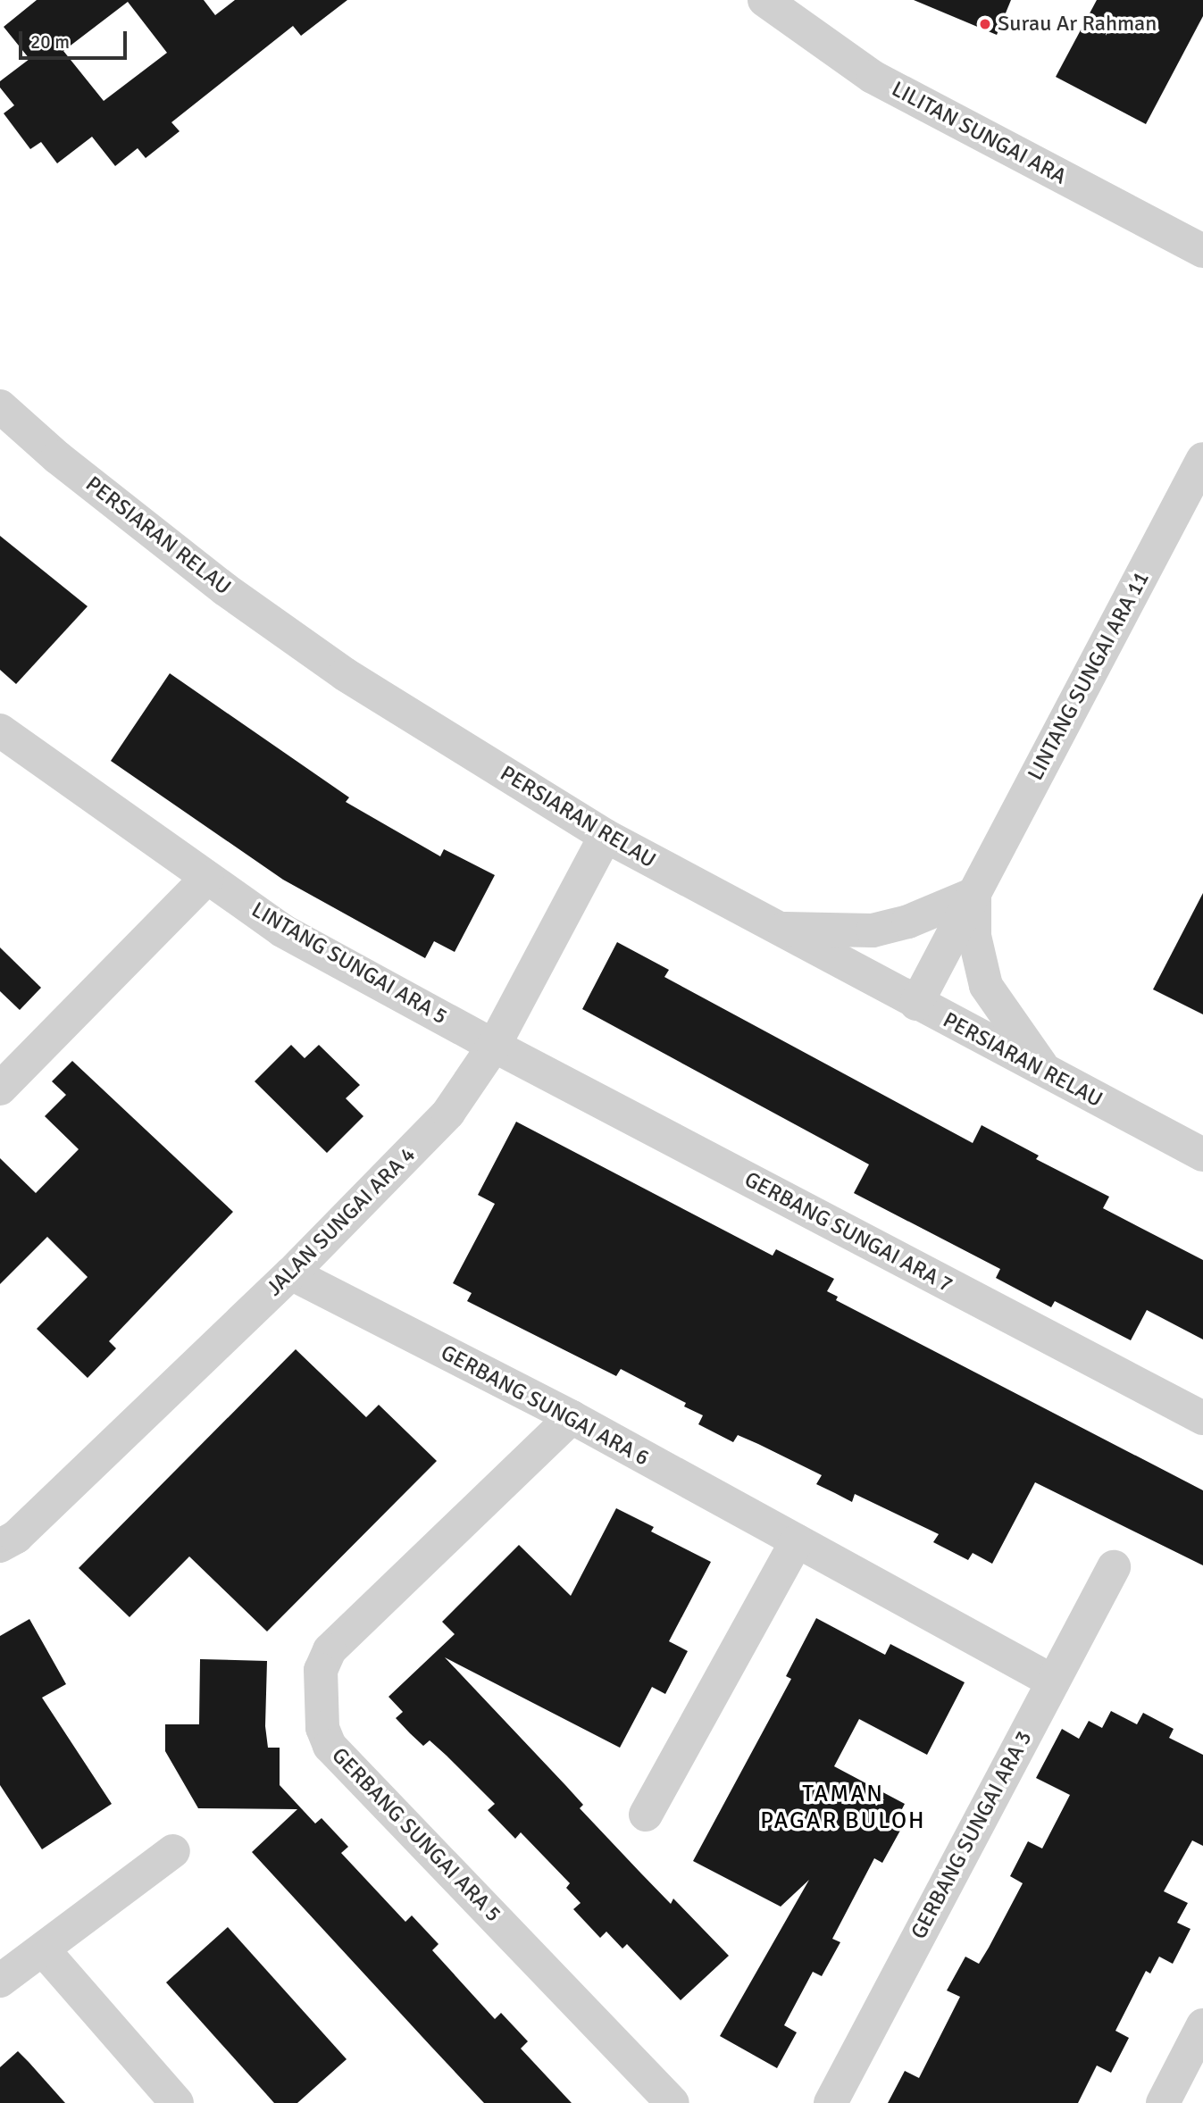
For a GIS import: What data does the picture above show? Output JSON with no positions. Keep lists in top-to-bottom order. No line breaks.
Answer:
{"streets":{"street":["LILITAN SUNGAI ARA","PERSIARAN RELAU","LINTANG SUNGAI ARA 11","LINTANG SUNGAI ARA 5","JALAN SUNGAI ARA 4","GERBANG SUNGAI ARA 7","GERBANG SUNGAI ARA 6","GERBANG SUNGAI ARA 5","GERBANG SUNGAI ARA 3"]},"crossings":[["PERSIARAN RELAU","LINTANG SUNGAI ARA 11"],["PERSIARAN RELAU","JALAN SUNGAI ARA 4"],["LINTANG SUNGAI ARA 5","JALAN SUNGAI ARA 4"],["LINTANG SUNGAI ARA 5","GERBANG SUNGAI ARA 7"],["JALAN SUNGAI ARA 4","GERBANG SUNGAI ARA 7"],["JALAN SUNGAI ARA 4","GERBANG SUNGAI ARA 6"],["GERBANG SUNGAI ARA 6","GERBANG SUNGAI ARA 5"],["GERBANG SUNGAI ARA 6","GERBANG SUNGAI ARA 3"]],"districts":["TAMAN PAGAR BULOH"],"places":["Surau Ar Rahman"],"scale_bar":"20 m"}
